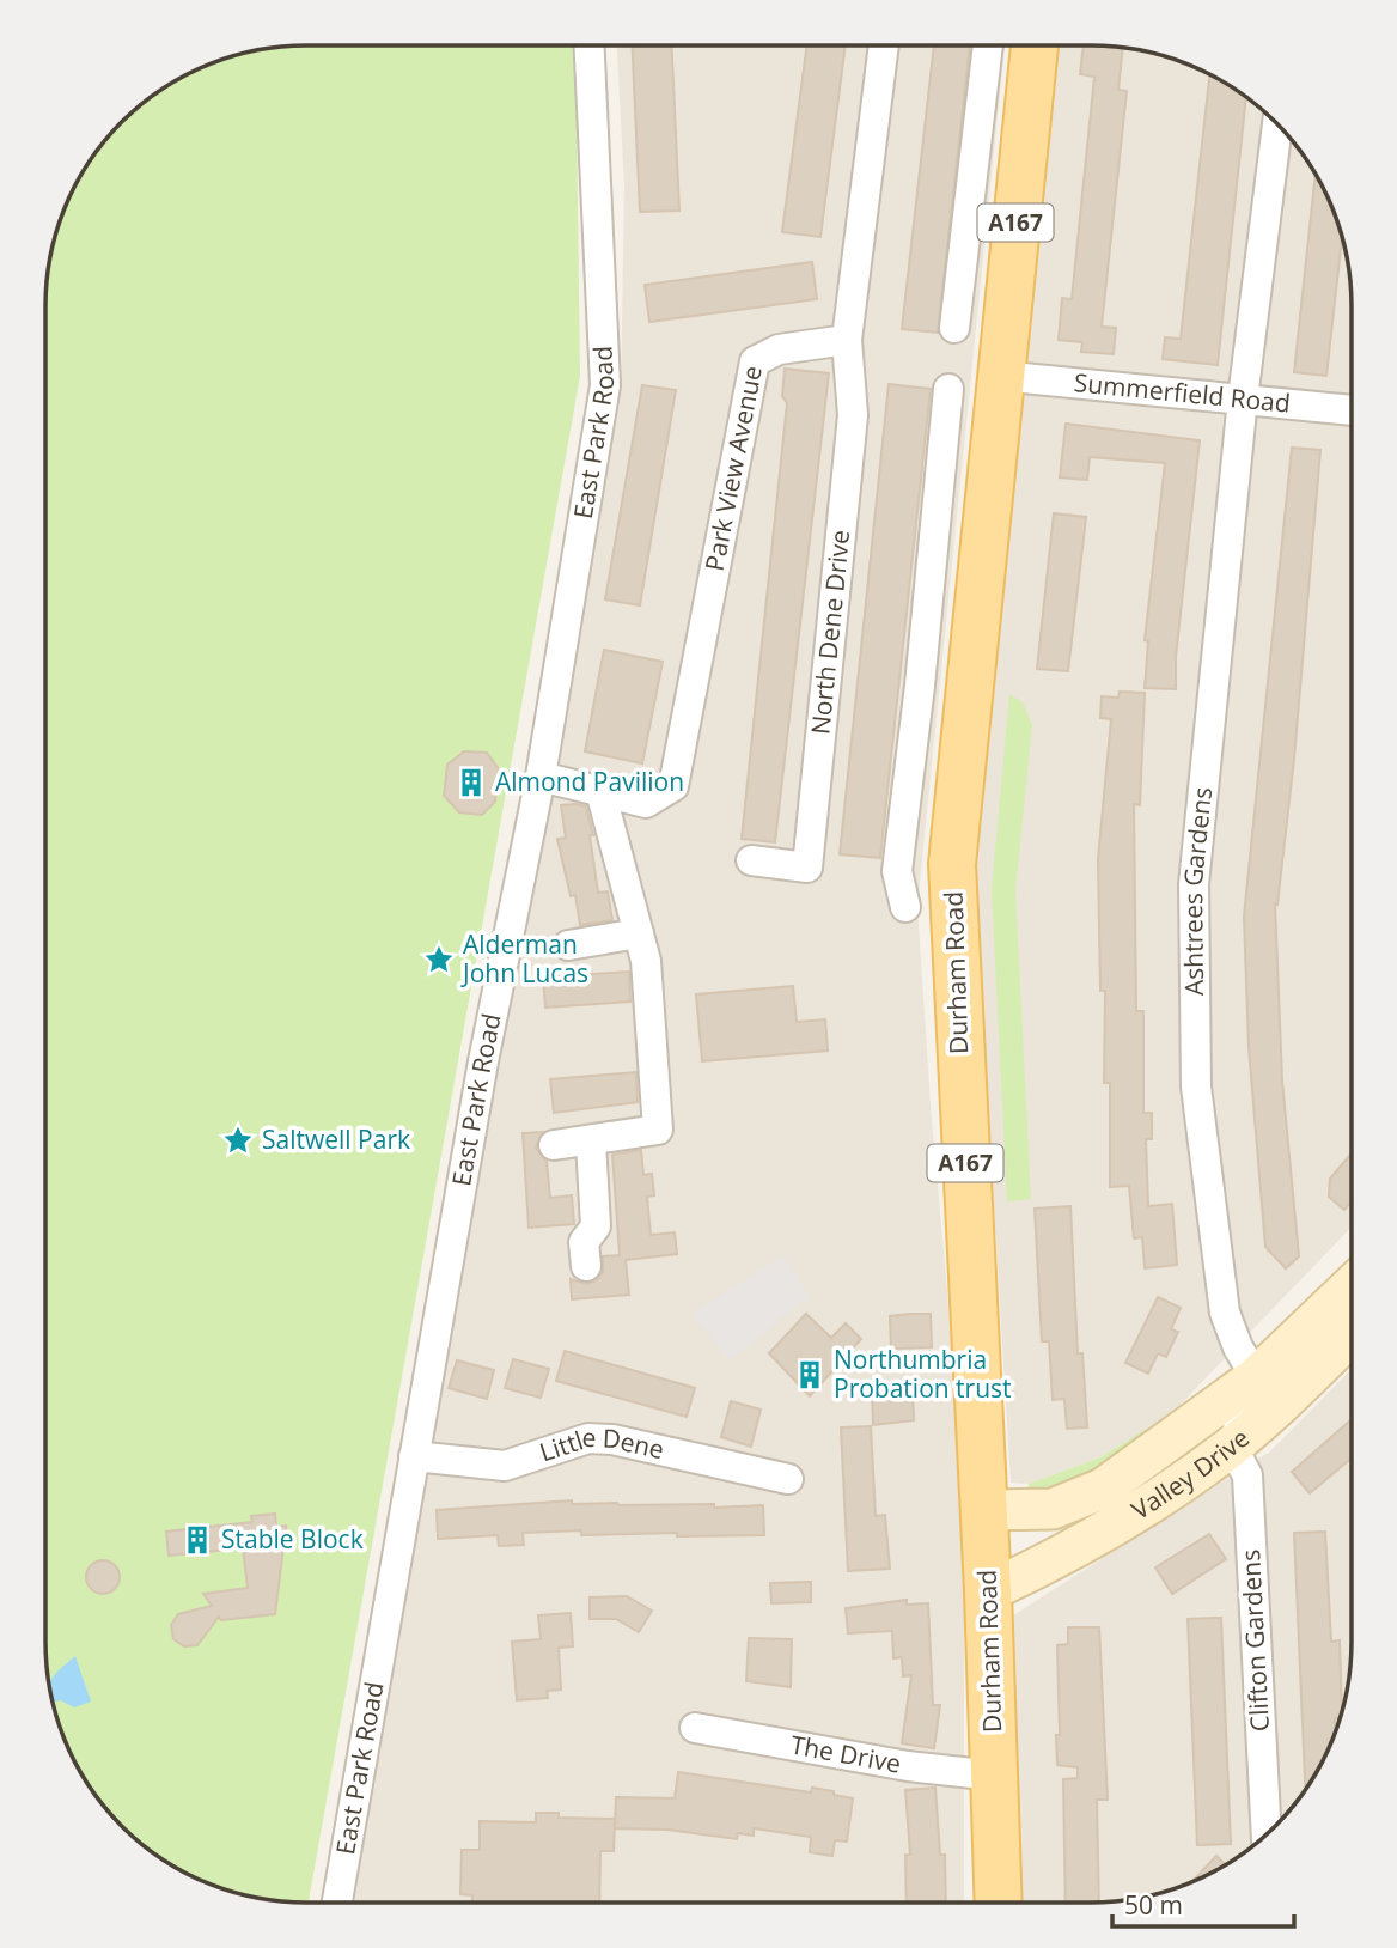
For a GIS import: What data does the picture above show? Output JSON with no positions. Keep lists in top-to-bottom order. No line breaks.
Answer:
{"streets":{"main road":["A167","Durham Road"],"street":["Summerfield Road","East Park Road","Park View Avenue","North Dene Drive","Ashtrees Gardens","Little Dene","Valley Drive","Clifton Gardens","The Drive"]},"crossings":[["Summerfield Road","Ashtrees Gardens"],["Summerfield Road","Durham Road"],["East Park Road","Park View Avenue"],["East Park Road","Little Dene"],["Park View Avenue","North Dene Drive"],["Ashtrees Gardens","Valley Drive"],["Durham Road","Valley Drive"],["Durham Road","The Drive"],["Valley Drive","Clifton Gardens"]],"places":{"building":["Almond Pavilion","Northumbria Probation trust","Stable Block"],"place":["Alderman John Lucas","Saltwell Park"]},"scale_bar":"50 m"}
